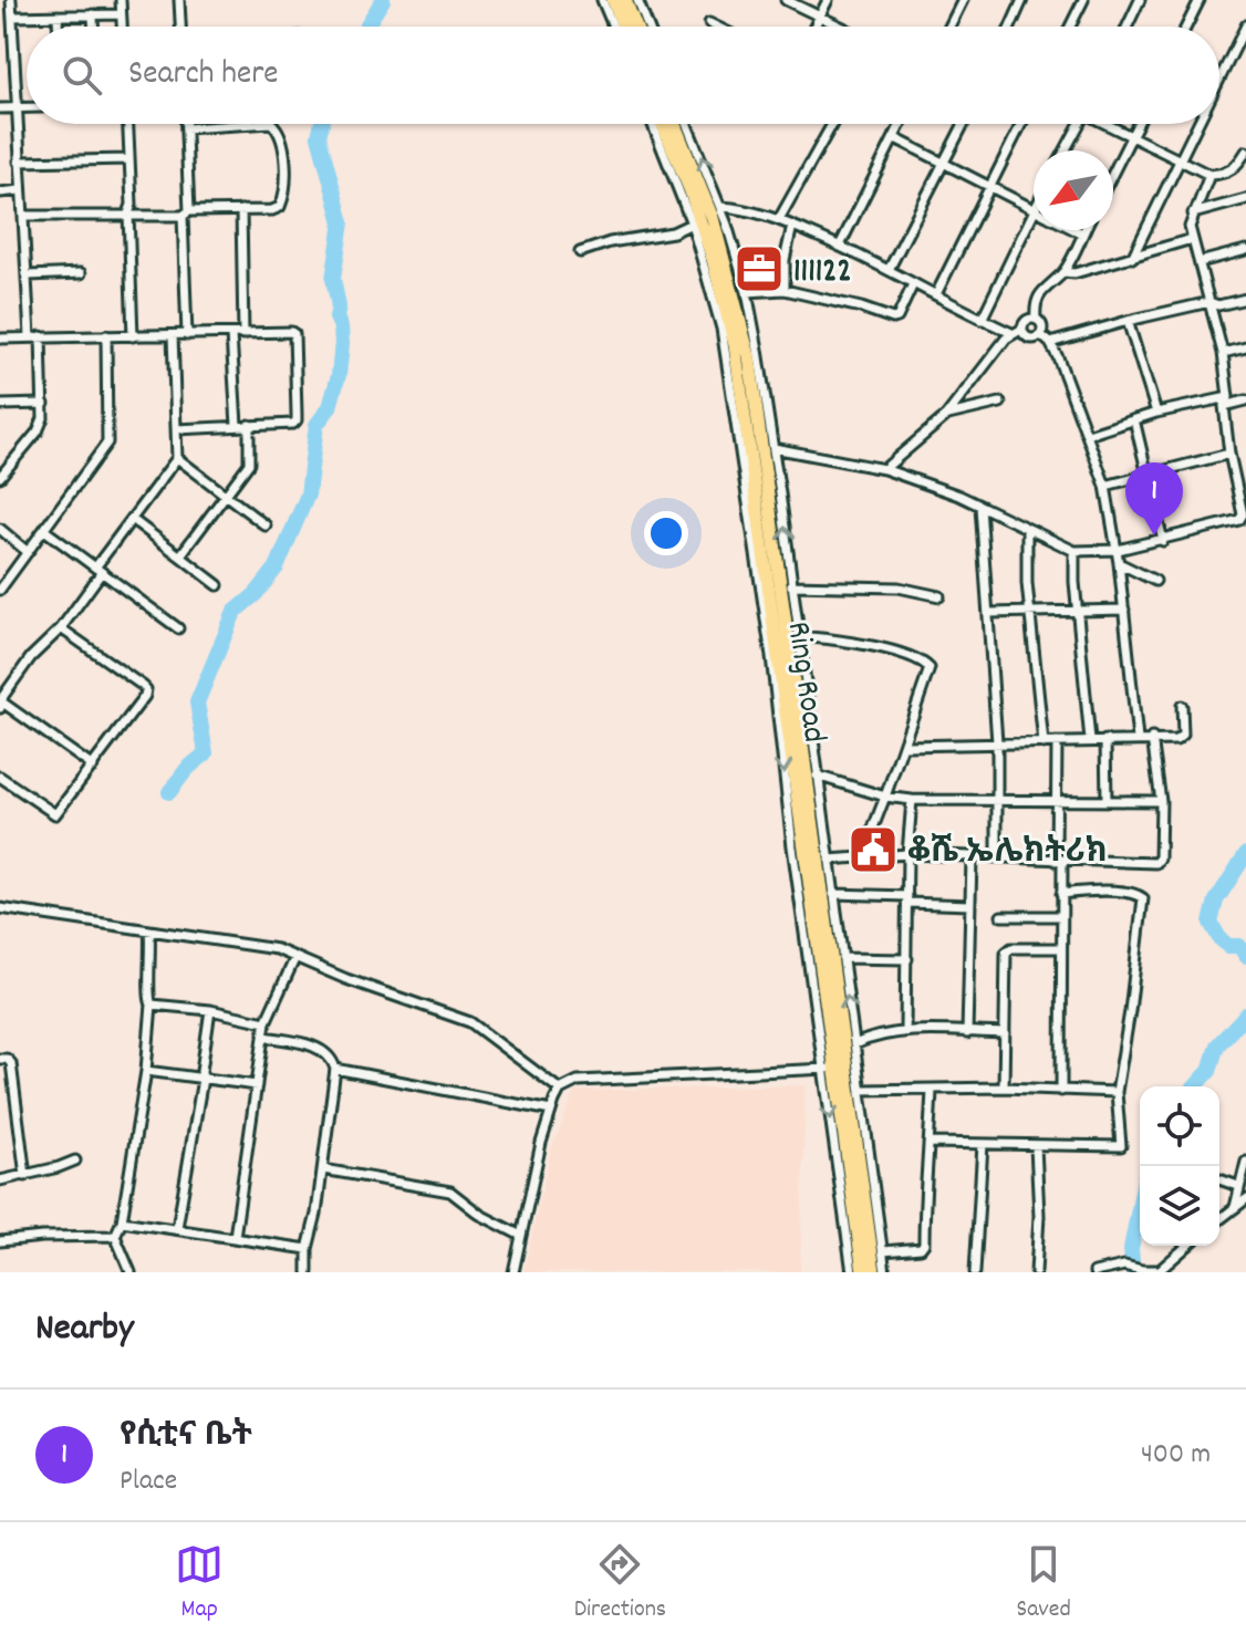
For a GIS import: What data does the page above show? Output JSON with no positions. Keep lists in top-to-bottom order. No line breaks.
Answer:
{"streets":{"highway":["Ring Road"]},"places":{"office":["111122"],"public building":["ቆሼ ኤሌክትሪክ"]},"north":"bottom left","page":{"search":"Search here","pins":"1","heading":"Nearby","list":[{"mark":"1","name":"የሲቲና ቤት","note":"Place","value":"400 m"}],"nav":["Map","Directions","Saved"]}}
